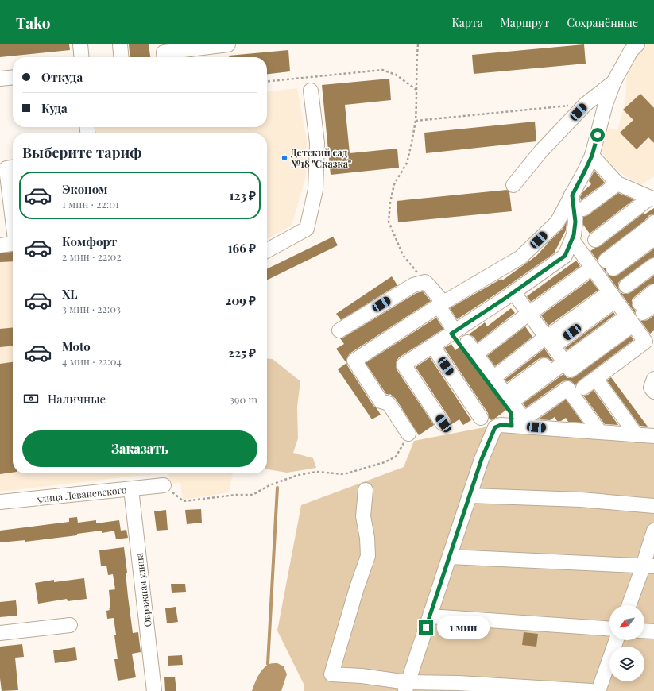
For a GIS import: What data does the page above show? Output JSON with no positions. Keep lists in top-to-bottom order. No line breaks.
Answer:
{"streets":{"street":["улица Леваневского","Овражная улица"]},"crossings":[["улица Леваневского","Овражная улица"]],"places":["Детский сад №18 \"Сказка\""],"north":"bottom left","page":{"header":"Tako","nav":["Карта","Маршрут","Сохранённые"],"banner":["Откуда","Куда"],"heading":"Выберите тариф","list":[{"name":"Эконом","note":"1 мин · 22:01","value":"123 ₽"},{"name":"Комфорт","note":"2 мин · 22:02","value":"166 ₽"},{"name":"XL","note":"3 мин · 22:03","value":"209 ₽"},{"name":"Moto","note":"4 мин · 22:04","value":"225 ₽"}],"pay":["Наличные","390 m"],"buttons":"Заказать","bubble":"1 мин"}}
